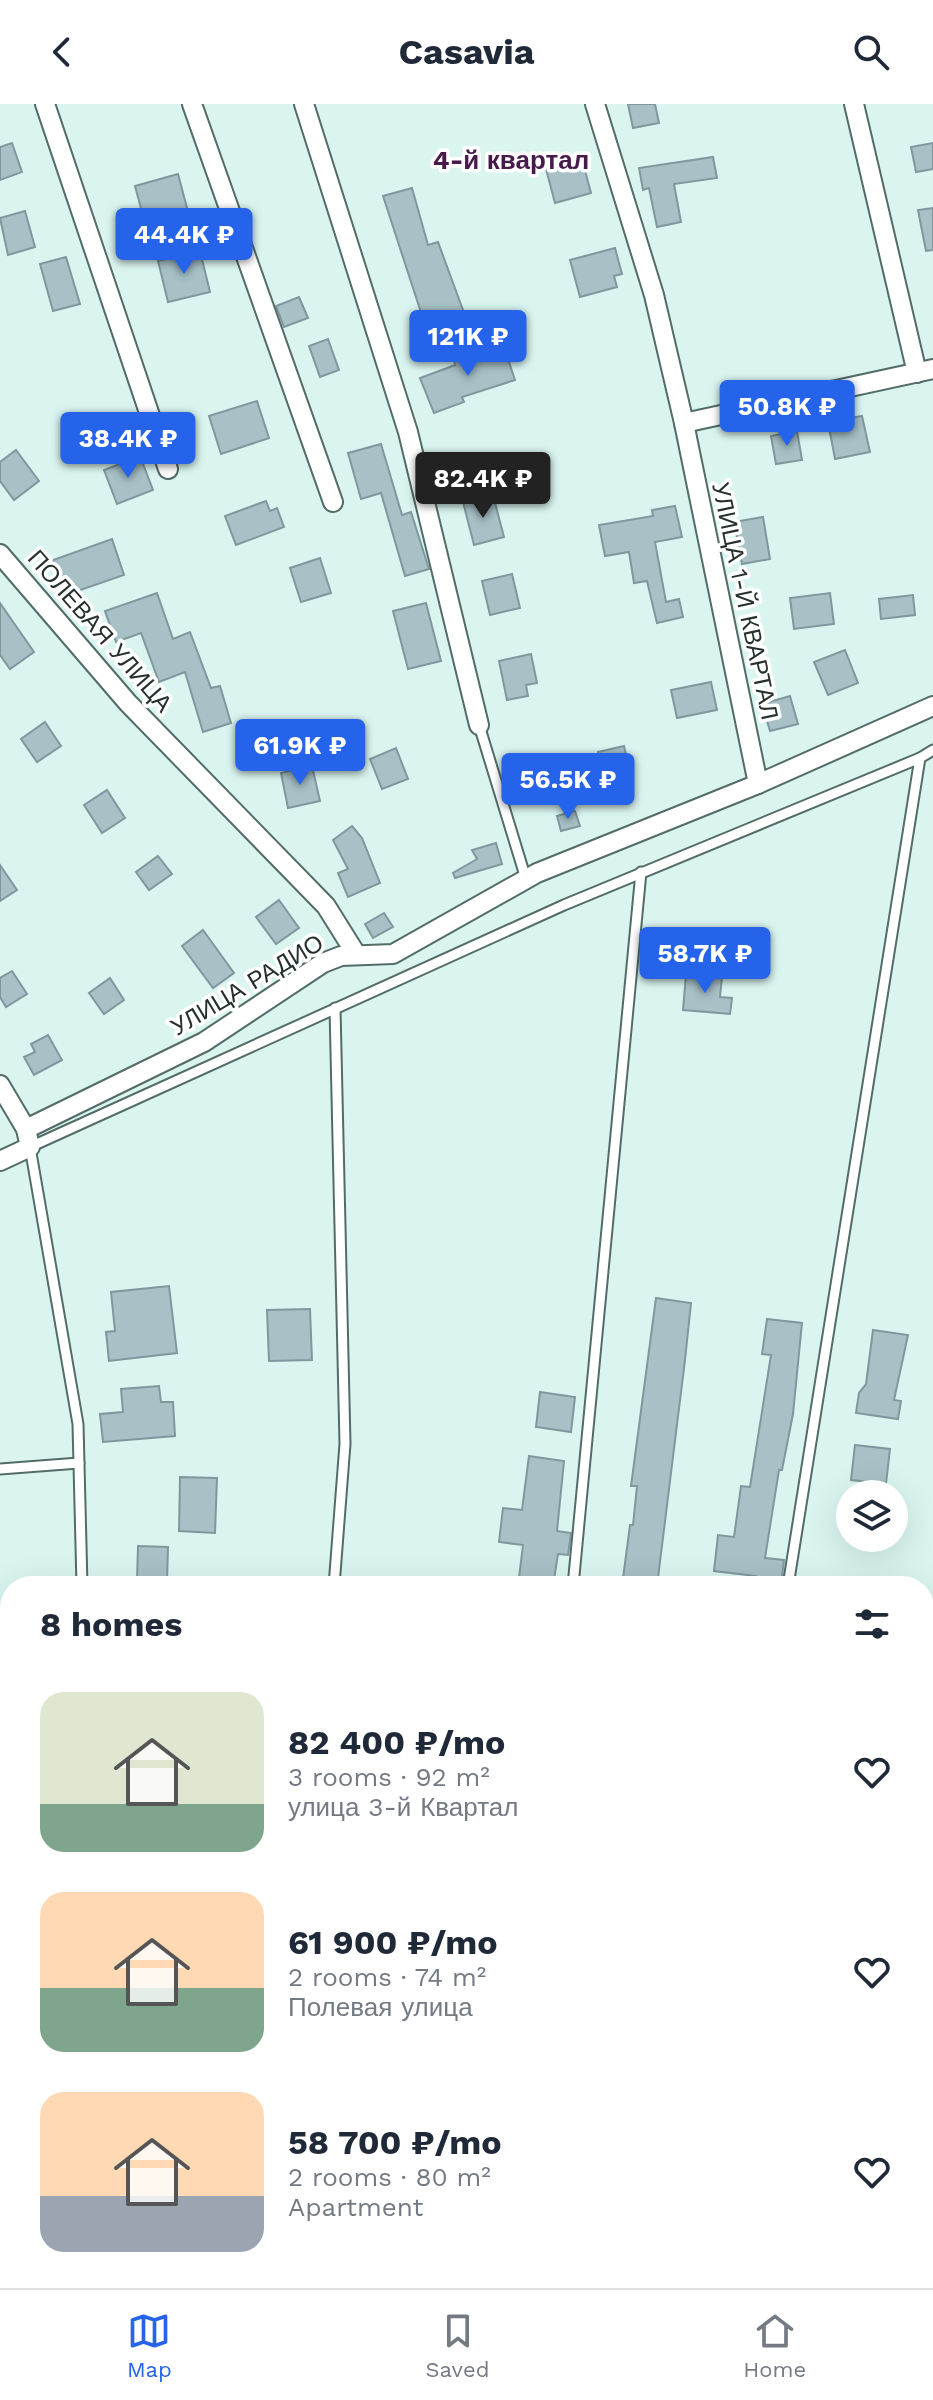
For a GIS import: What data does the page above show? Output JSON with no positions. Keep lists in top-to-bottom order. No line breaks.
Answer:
{"streets":{"street":["УЛИЦА 1-Й КВАРТАЛ","ПОЛЕВАЯ УЛИЦА","УЛИЦА РАДИО"]},"crossings":[["УЛИЦА 1-Й КВАРТАЛ","УЛИЦА РАДИО"],["ПОЛЕВАЯ УЛИЦА","УЛИЦА РАДИО"]],"districts":["4-й квартал"],"page":{"header":"Casavia","price":["44.4K ₽","121K ₽","50.8K ₽","38.4K ₽","82.4K ₽","61.9K ₽","56.5K ₽","58.7K ₽"],"heading":"8 homes","list":[{"name":"82 400 ₽/mo","note":"3 rooms · 92 m² · улица 3-й Квартал"},{"name":"61 900 ₽/mo","note":"2 rooms · 74 m² · Полевая улица"},{"name":"58 700 ₽/mo","note":"2 rooms · 80 m² · Apartment"}],"tabs":["Map","Saved","Home"]}}
